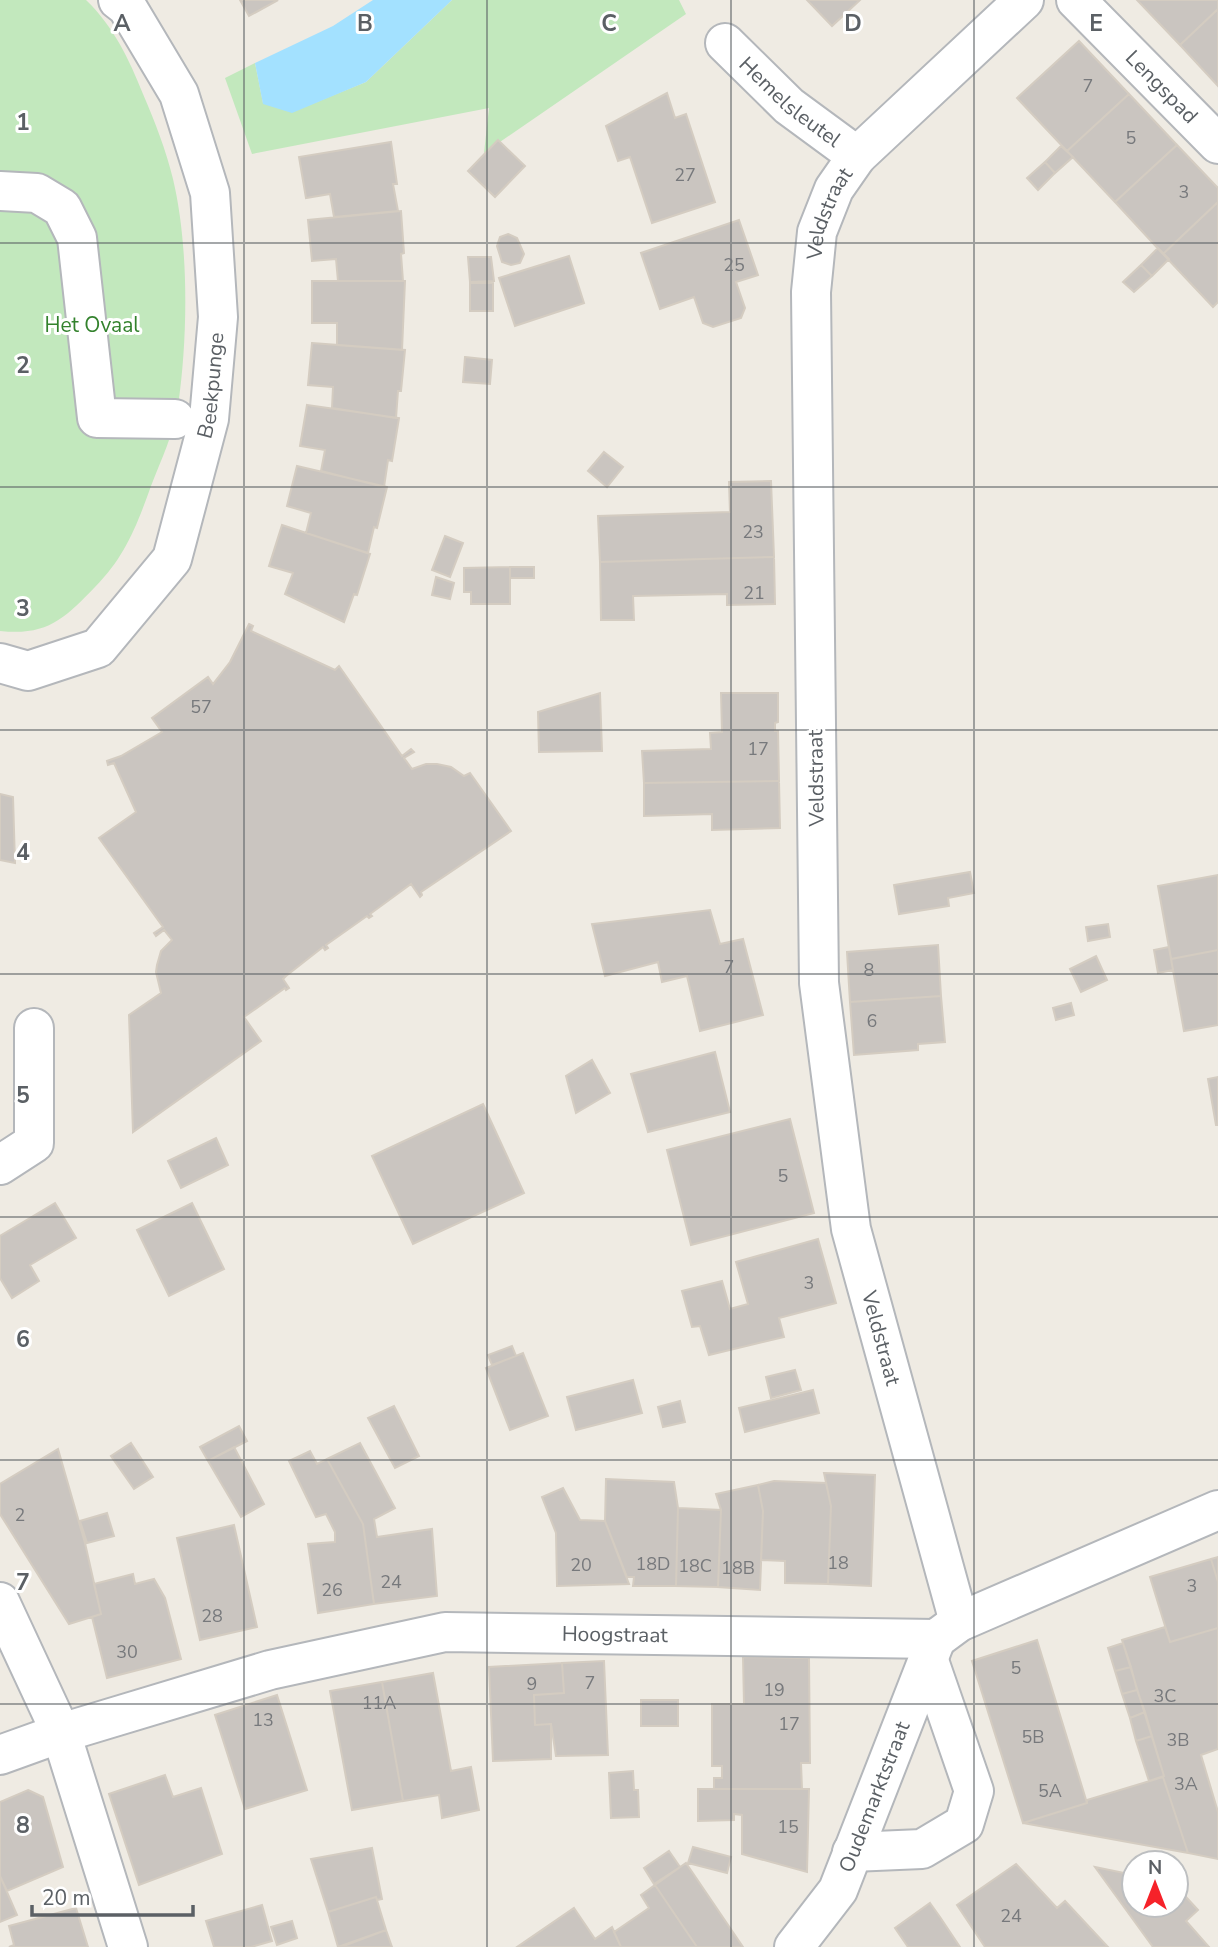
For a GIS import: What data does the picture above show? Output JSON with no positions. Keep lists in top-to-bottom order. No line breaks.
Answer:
{"streets":{"street":["Lengspad","Hemelsleutel","Veldstraat","Beekpunge","Hoogstraat","Oudemarktstraat"]},"crossings":[["Hemelsleutel","Veldstraat"],["Veldstraat","Hoogstraat"],["Veldstraat","Oudemarktstraat"],["Hoogstraat","Oudemarktstraat"]],"parks":["Het Ovaal"],"house_numbers":["7","5","27","3","25","23","21","57","17","7","8","6","5","3","2","18","18D","20","18C","18B","24","3","26","28","30","5","7","9","19","3C","11A","13","17","5B","3B","3A","5A","15","24"],"scale_bar":"20 m","north":"top","grid":{"columns":["A","B","C","D","E"],"rows":["1","2","3","4","5","6","7","8"]}}
